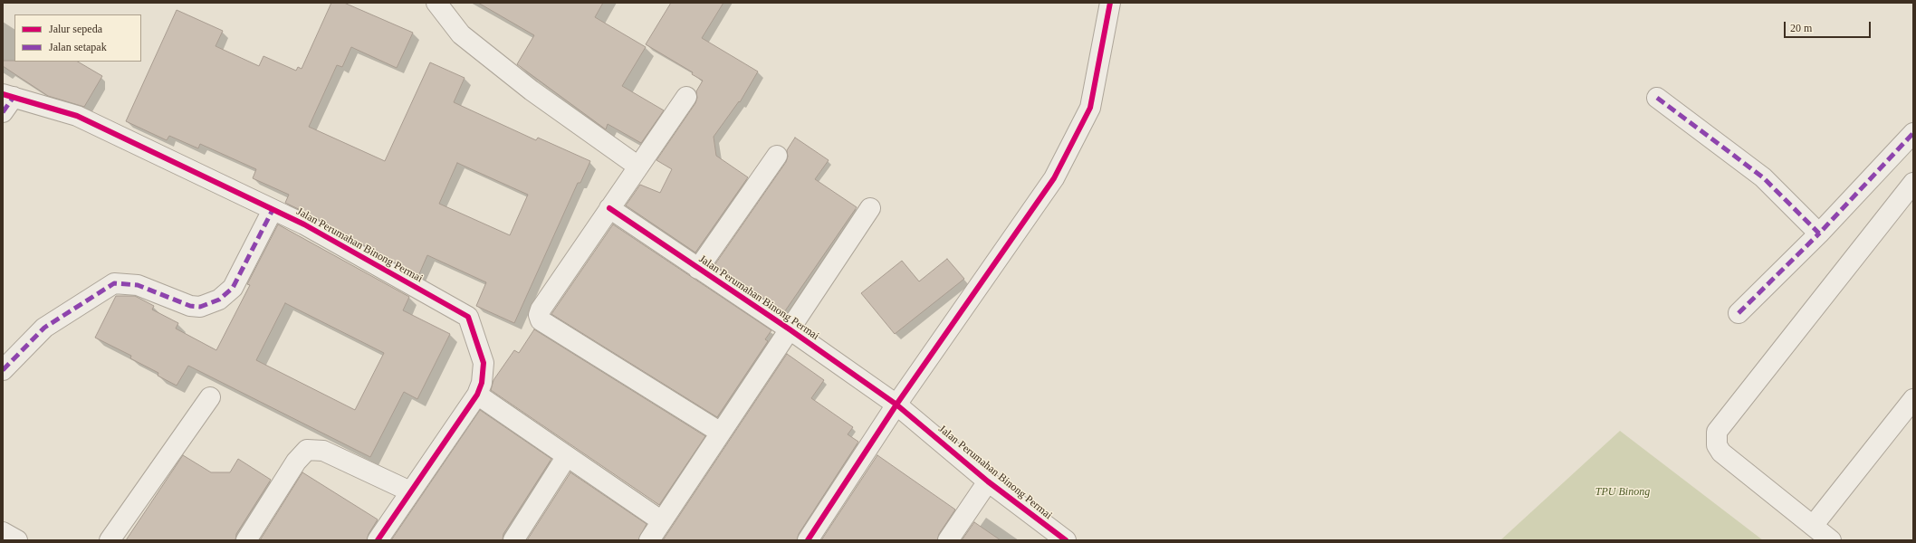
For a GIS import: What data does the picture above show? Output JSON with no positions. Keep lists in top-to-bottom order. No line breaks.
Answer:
{"streets":{"street":["Jalan Perumahan Binong Permai"]},"parks":["TPU Binong"],"legend":["Jalur sepeda","Jalan setapak"],"scale_bar":"20 m"}
